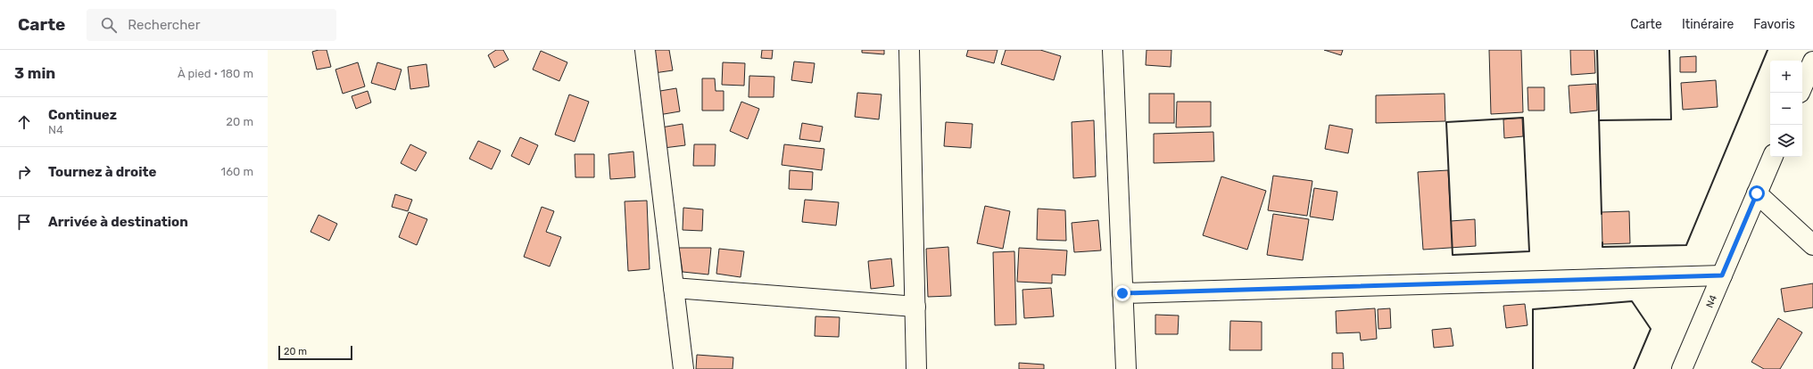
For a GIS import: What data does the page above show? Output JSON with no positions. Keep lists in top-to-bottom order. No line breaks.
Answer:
{"streets":{"street":["N4"]},"scale_bar":"20 m","page":{"header":"Carte","search":"Rechercher","nav":["Carte","Itinéraire","Favoris"],"heading":["3 min","À pied · 180 m"],"map_buttons":["+","−"],"list":[["Continuez","N4","20 m"],["Tournez à droite","160 m"],"Arrivée à destination"],"scale":"20 m"}}
